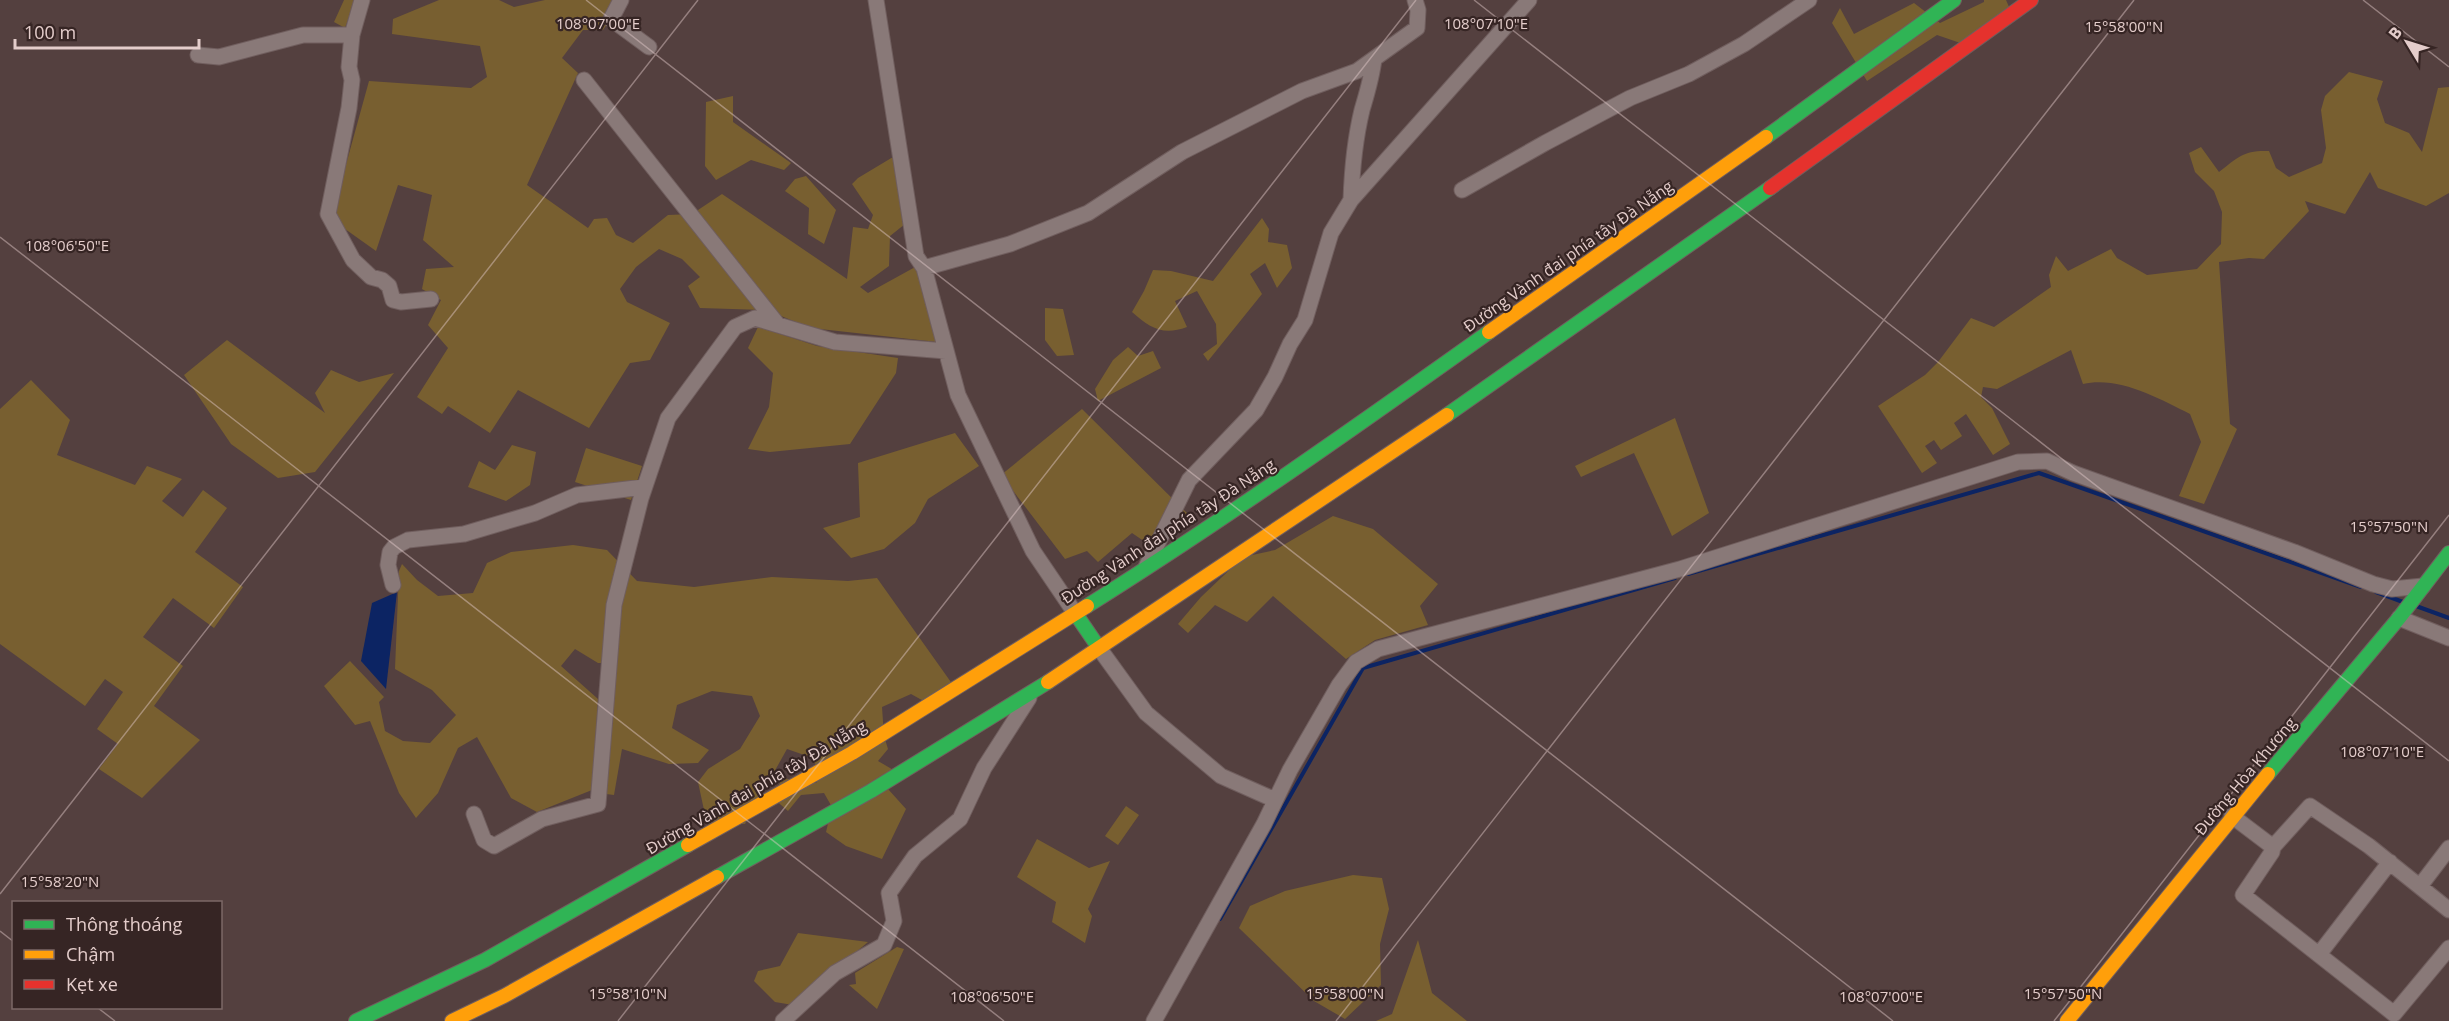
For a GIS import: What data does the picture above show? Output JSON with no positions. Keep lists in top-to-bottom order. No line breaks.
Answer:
{"streets":{"main road":["Đường Vành đai phía tây Đà Nẵng","Đường Hòa Khương"]},"legend":["Thông thoáng","Chậm","Kẹt xe"],"scale_bar":"100 m","north":"top left","coordinates":["108°07'00\"E","108°07'10\"E","15°58'00\"N","108°06'50\"E","15°57'50\"N","15°58'20\"N","15°58'10\"N"]}
